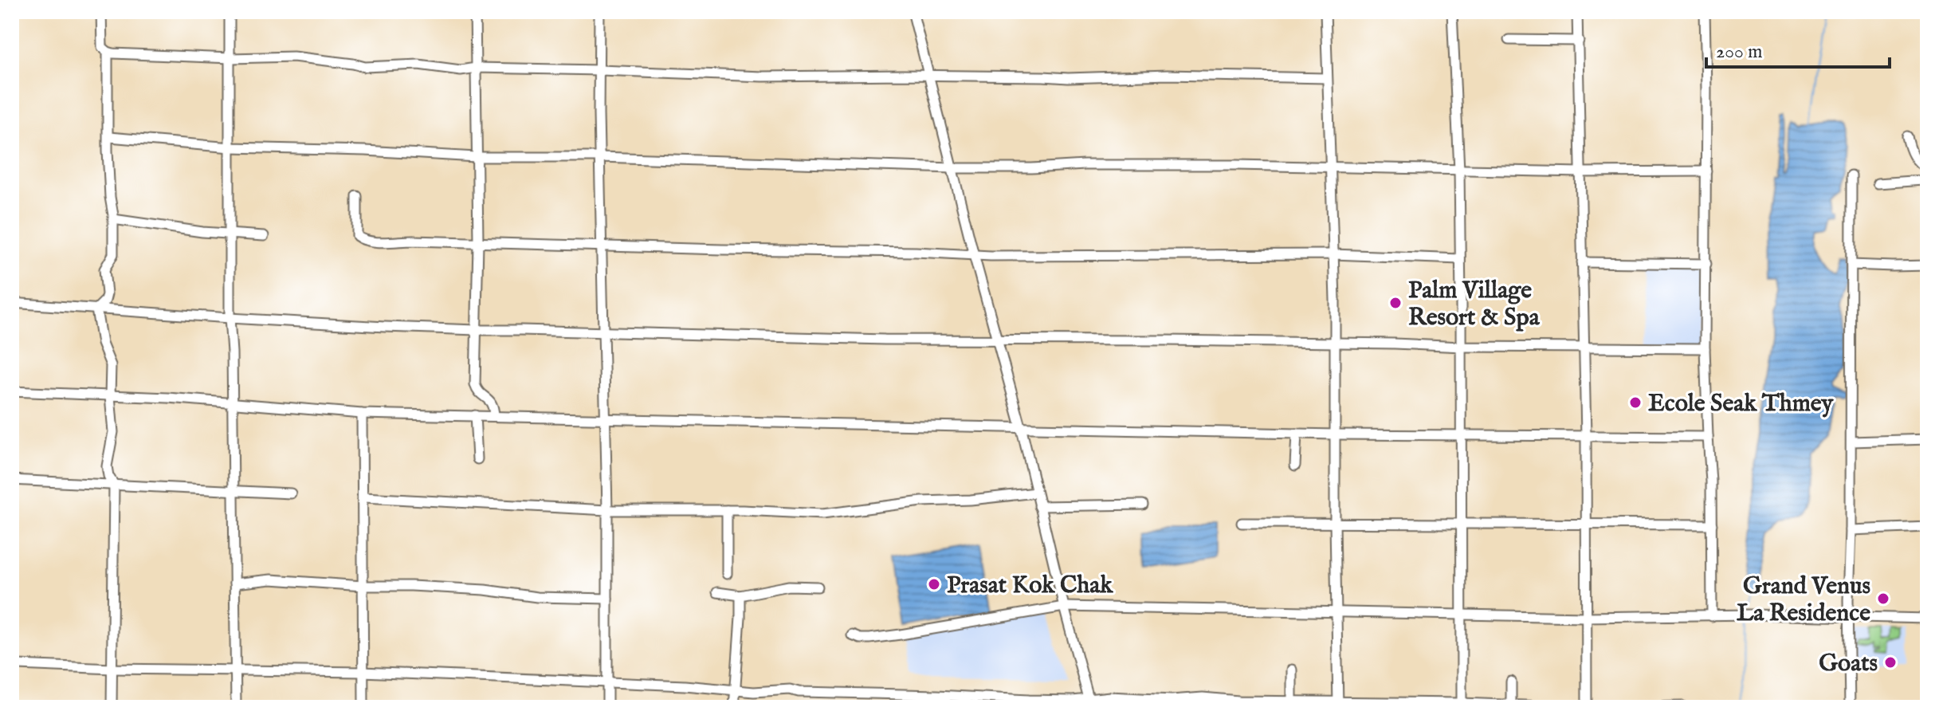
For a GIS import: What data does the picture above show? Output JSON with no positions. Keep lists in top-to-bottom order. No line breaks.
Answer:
{"places":["Palm Village Resort & Spa","Ecole Seak Thmey","Prasat Kok Chak","Grand Venus La Residence","Goats"],"scale_bar":"200 m"}
